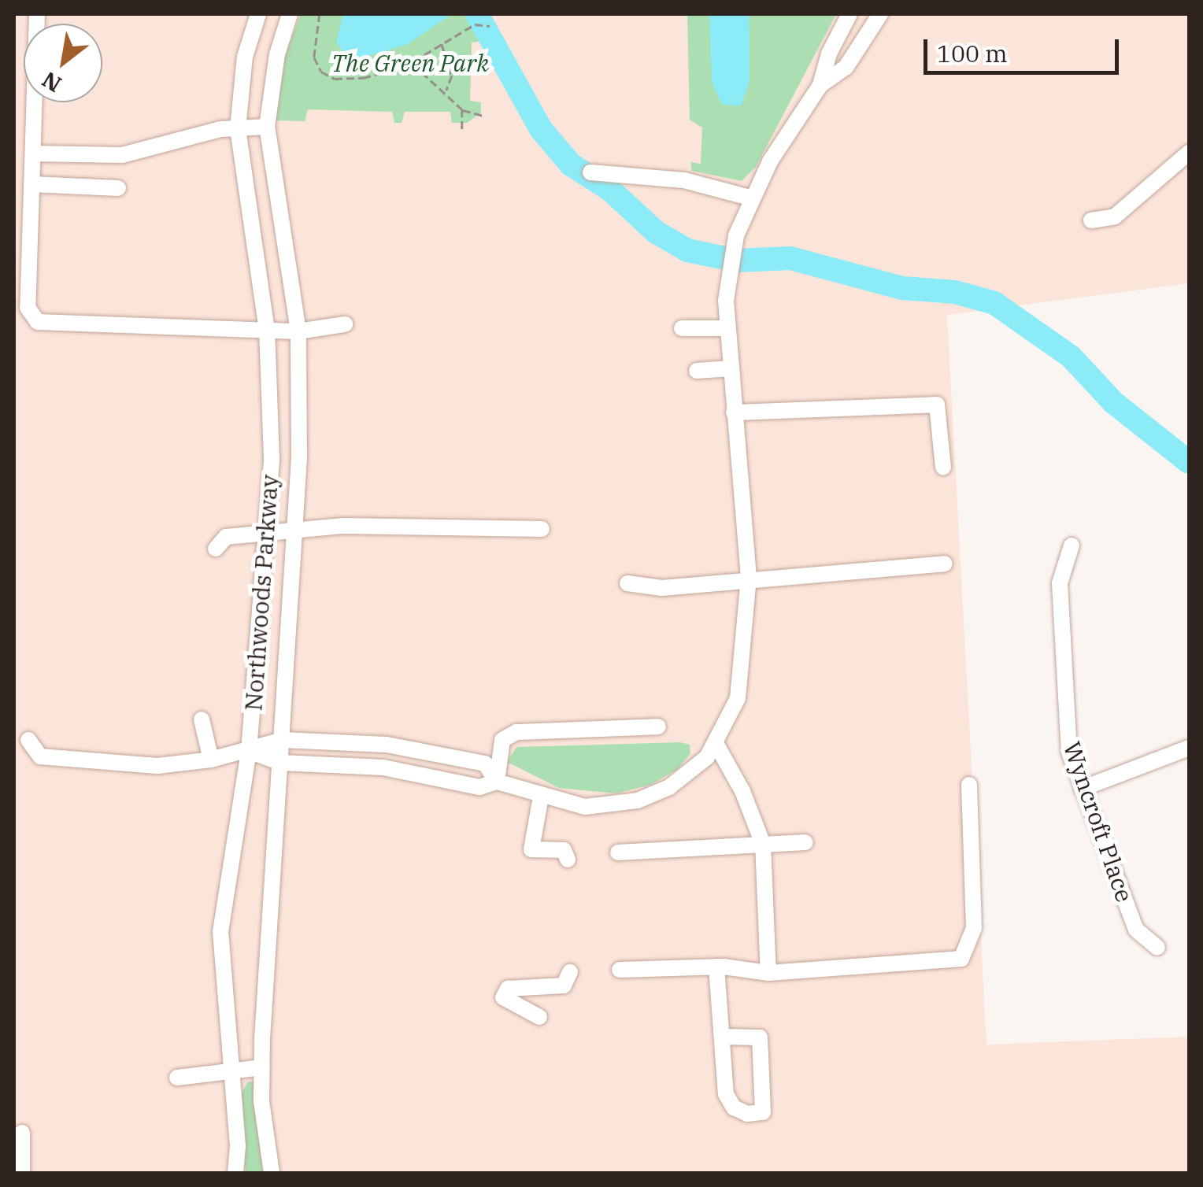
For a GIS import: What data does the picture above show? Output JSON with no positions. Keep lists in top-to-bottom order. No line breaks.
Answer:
{"streets":{"street":["Northwoods Parkway","Wyncroft Place"]},"parks":["The Green Park"],"scale_bar":"100 m","north":"bottom left"}
